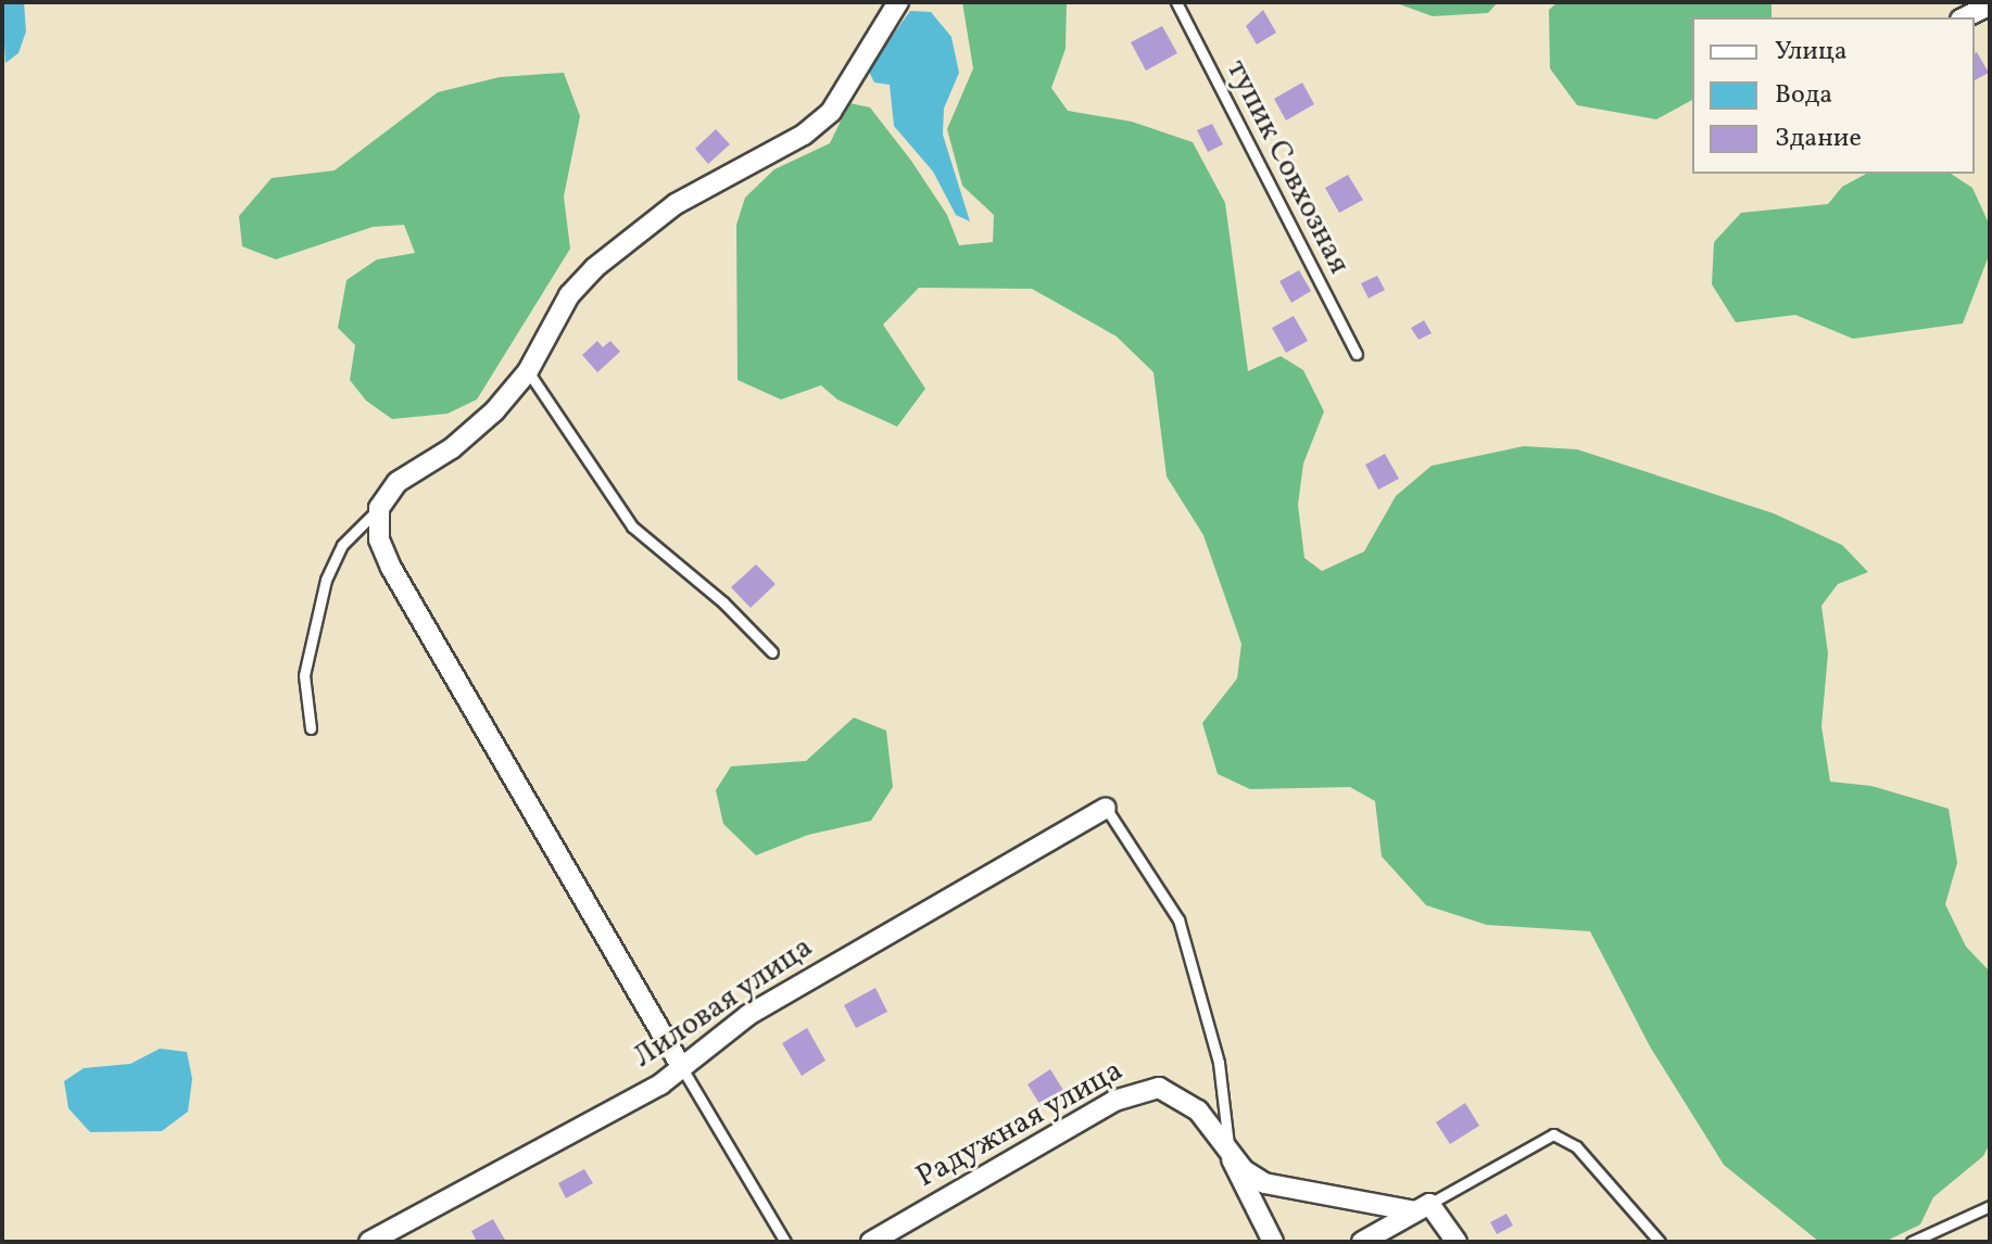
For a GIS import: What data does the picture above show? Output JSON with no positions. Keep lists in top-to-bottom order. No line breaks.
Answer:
{"streets":{"street":["Лиловая улица","Радужная улица"],"lane":["тупик Совхозная"]},"legend":["Улица","Вода","Здание"]}
